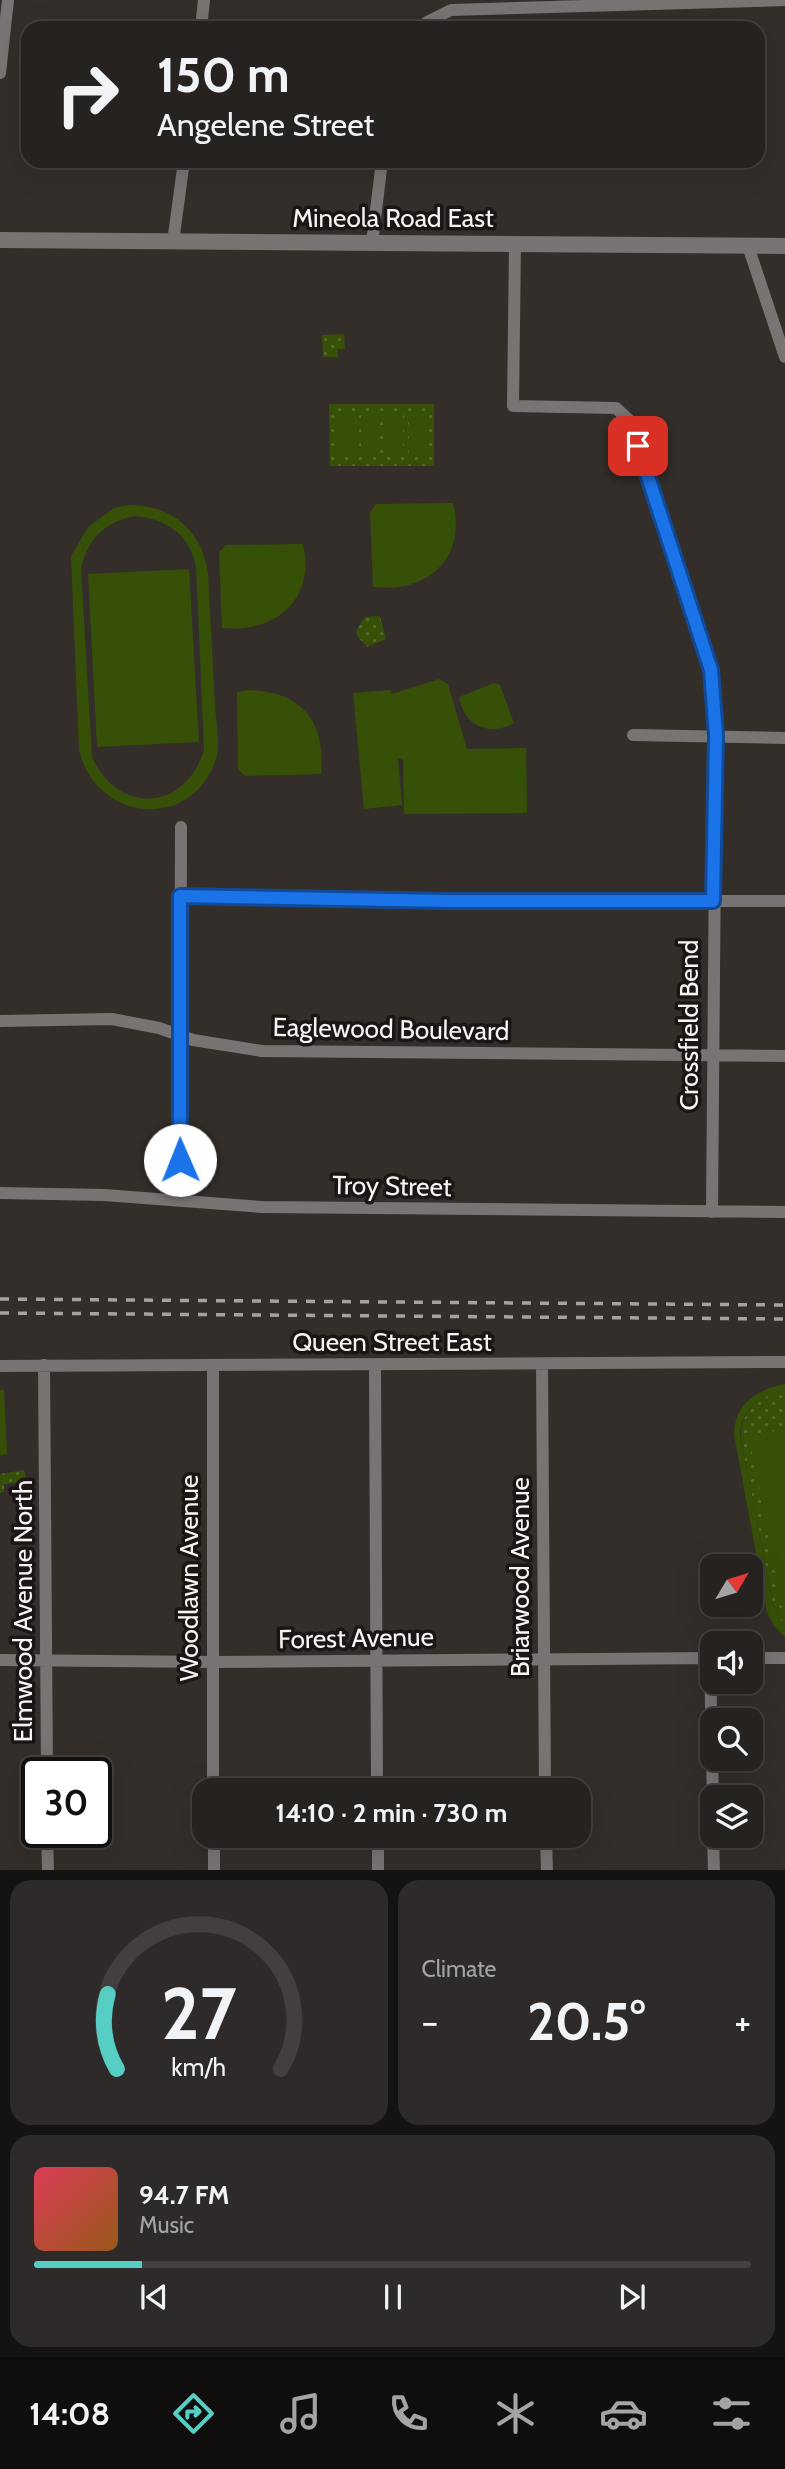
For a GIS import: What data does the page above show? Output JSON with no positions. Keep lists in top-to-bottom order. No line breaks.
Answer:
{"streets":{"street":["Mineola Road East","Crossfield Bend","Eaglewood Boulevard","Troy Street","Queen Street East","Briarwood Avenue","Woodlawn Avenue","Elmwood Avenue North","Forest Avenue"]},"crossings":[["Mineola Road East","Crossfield Bend"],["Crossfield Bend","Eaglewood Boulevard"],["Crossfield Bend","Troy Street"],["Queen Street East","Briarwood Avenue"],["Queen Street East","Woodlawn Avenue"],["Queen Street East","Elmwood Avenue North"],["Briarwood Avenue","Forest Avenue"],["Woodlawn Avenue","Forest Avenue"],["Elmwood Avenue North","Forest Avenue"]],"north":"top right","page":{"turn":["150 m","Angelene Street"],"limit":"30","trip":"14:10 · 2 min · 730 m","tile":"Climate","heat":["−","20.5°","+"],"song":["94.7 FM","Music"],"tabs":"14:08","gauge":["27","km/h"]}}
